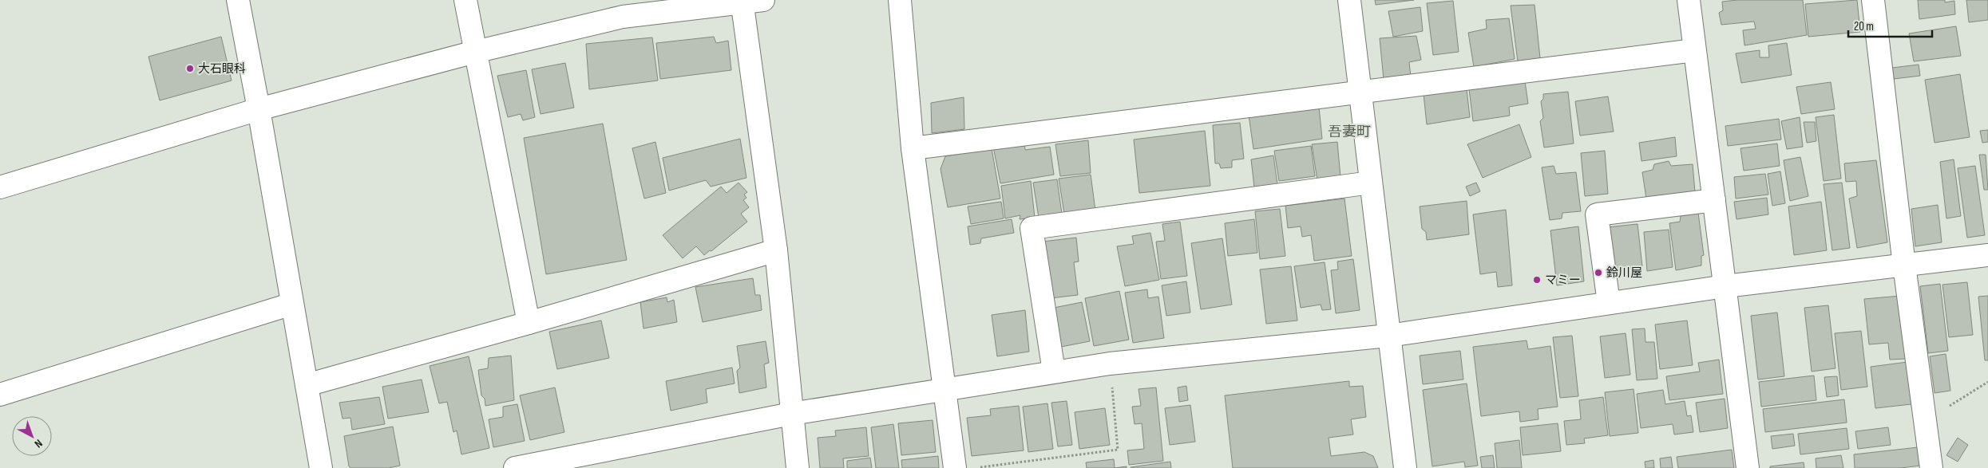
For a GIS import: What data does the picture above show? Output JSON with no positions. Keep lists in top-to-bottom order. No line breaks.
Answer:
{"districts":["吾妻町"],"places":["大石眼科","鈴川屋","マミー"],"scale_bar":"20 m","north":"bottom right"}
